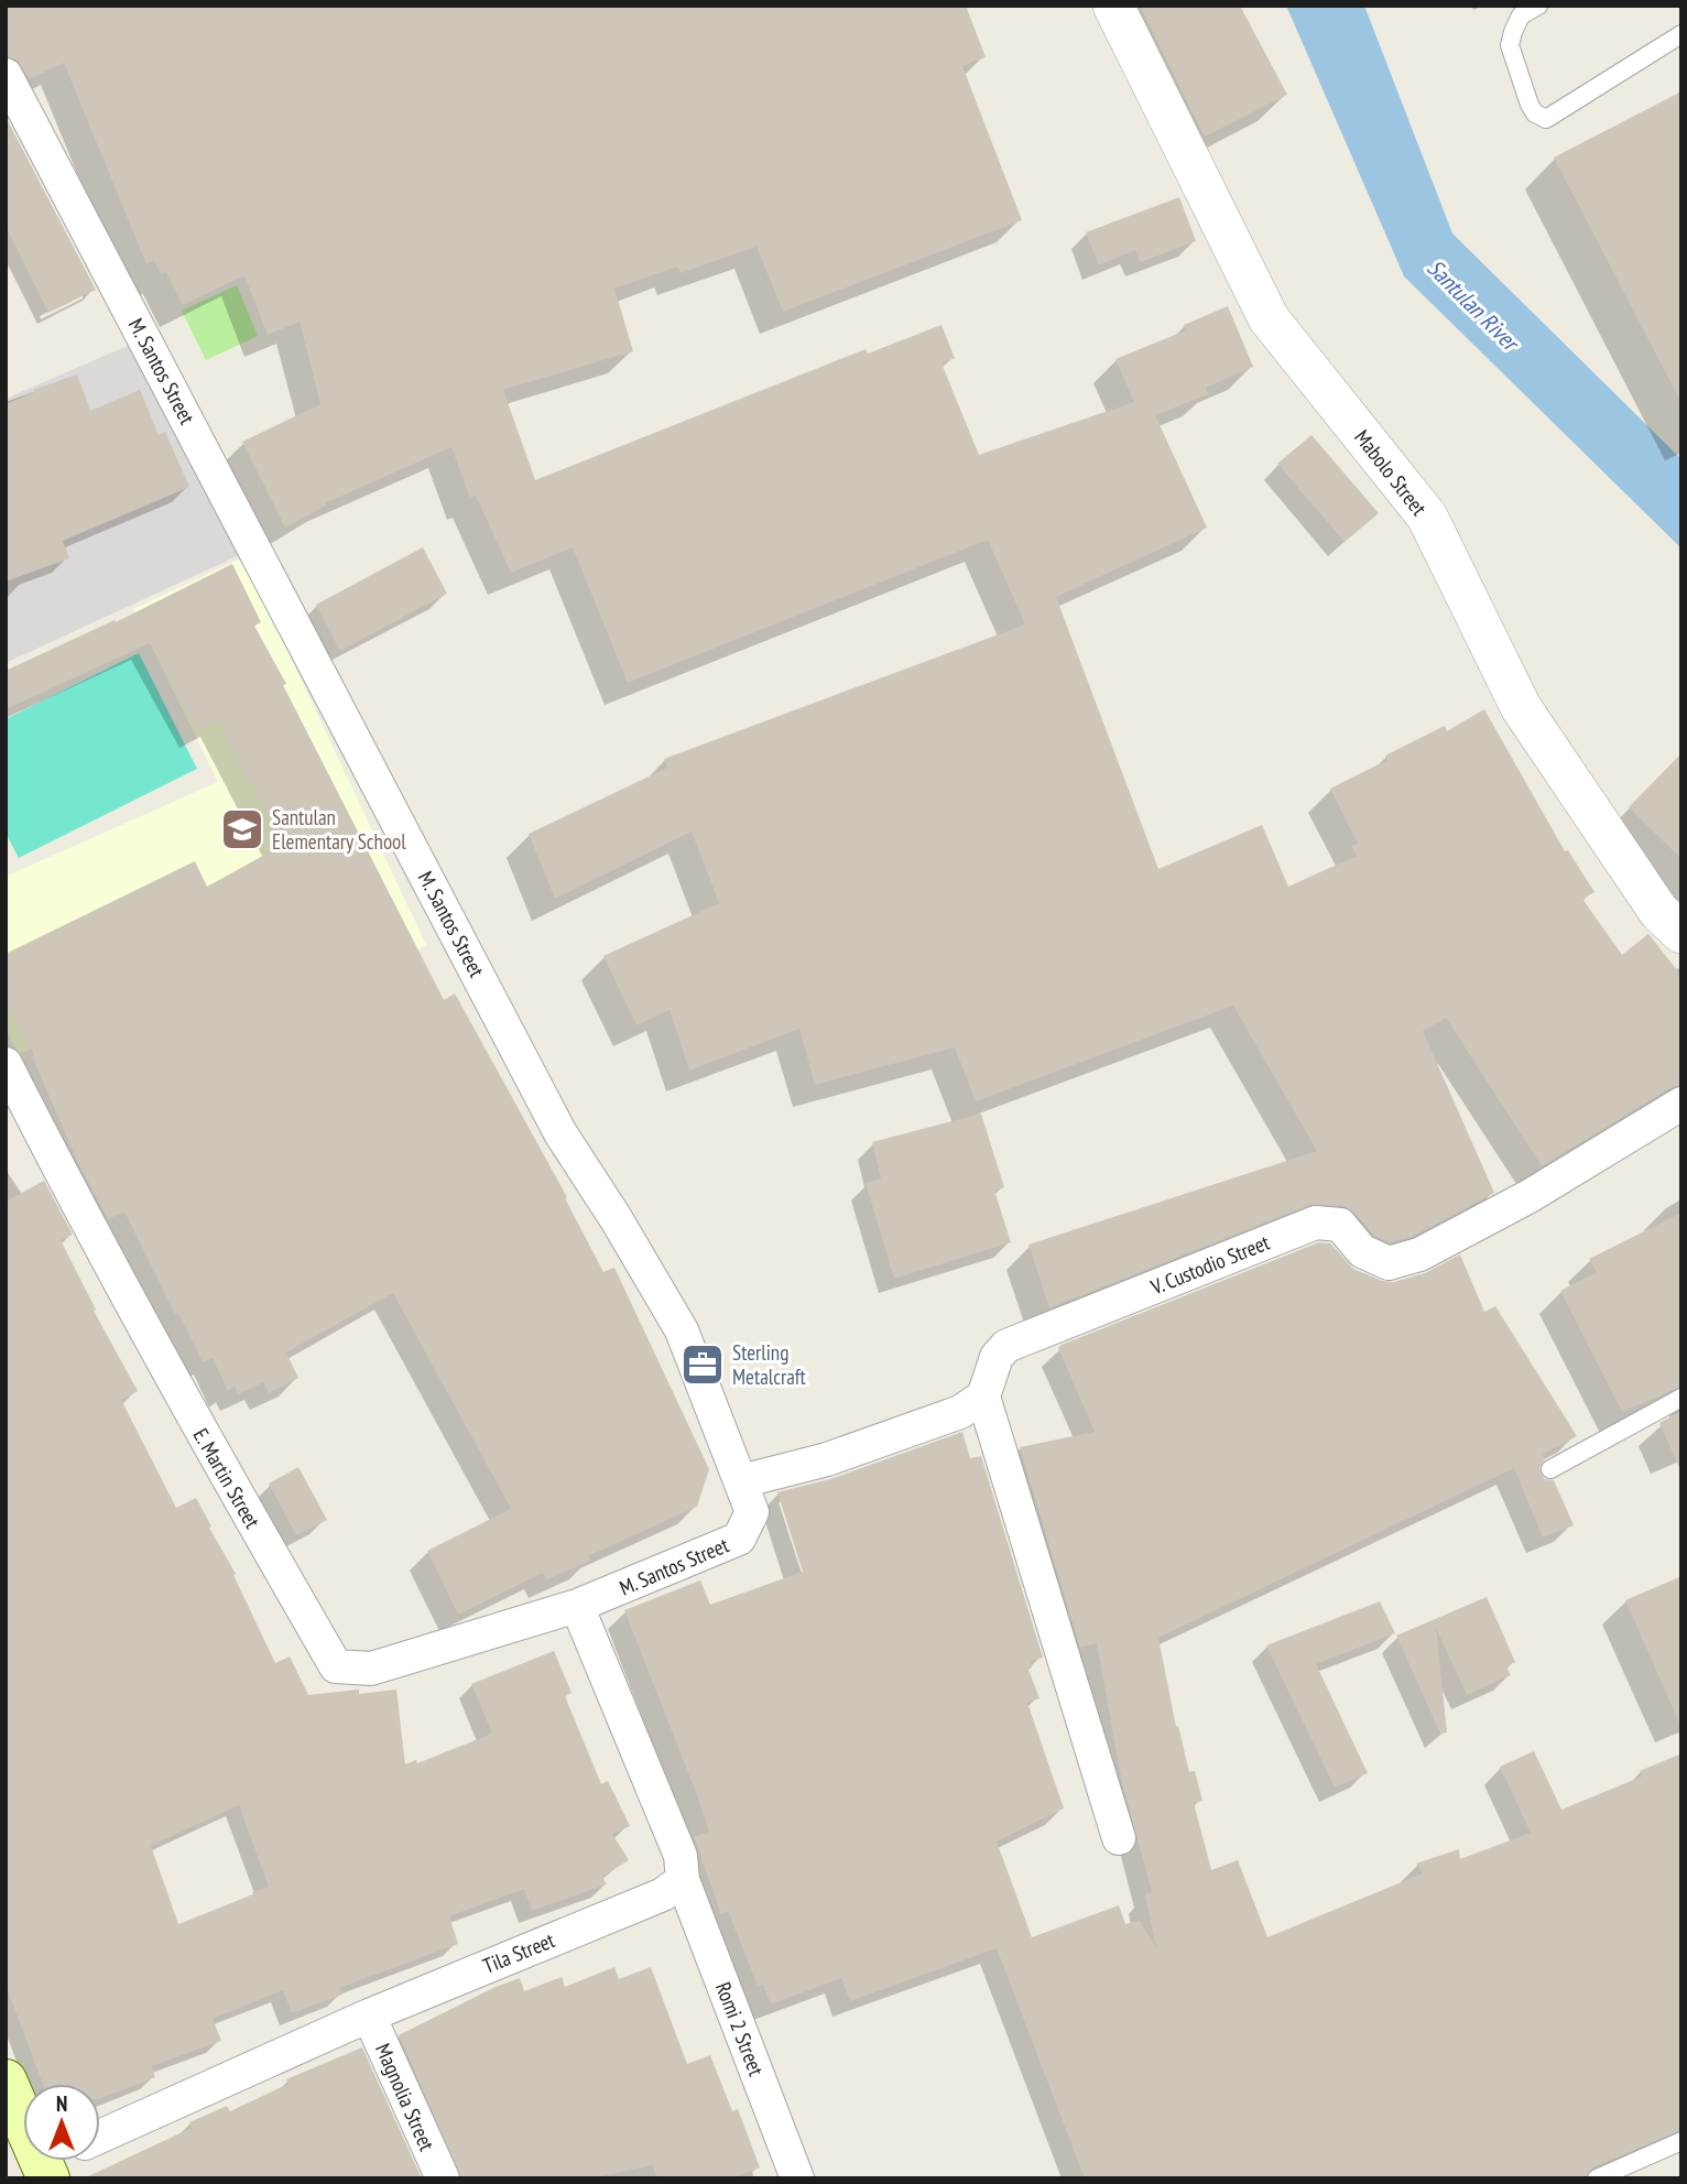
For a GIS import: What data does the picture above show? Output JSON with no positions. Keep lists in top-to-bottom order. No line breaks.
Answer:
{"streets":{"street":["M. Santos Street","Mabolo Street","V. Custodio Street","E. Martin Street","Tila Street","Romi 2 Street","Magnolia Street"]},"crossings":[["M. Santos Street","E. Martin Street"],["Tila Street","Romi 2 Street"],["Tila Street","Magnolia Street"]],"water":["Santulan River"],"places":{"school or university":["Santulan Elementary School"],"office":["Sterling Metalcraft"]},"north":"top"}
